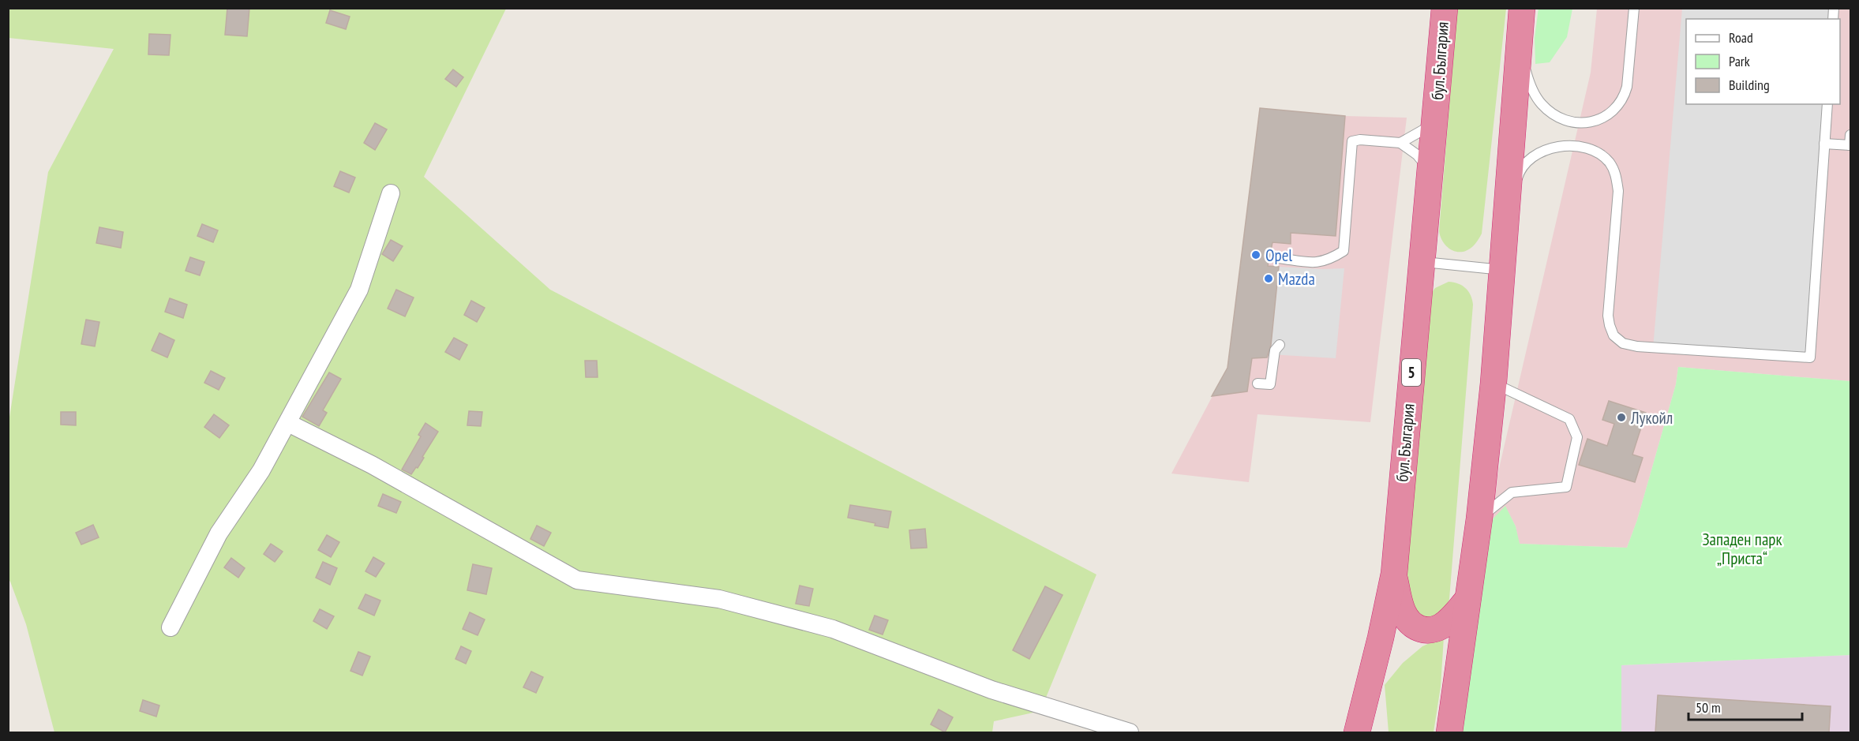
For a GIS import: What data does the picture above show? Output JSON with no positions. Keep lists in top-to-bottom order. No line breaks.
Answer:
{"streets":{"highway":["бул. България","5"]},"parks":["Западен парк „Приста“"],"places":["Opel","Mazda","Лукойл"],"legend":["Road","Park","Building"],"scale_bar":"50 m"}
